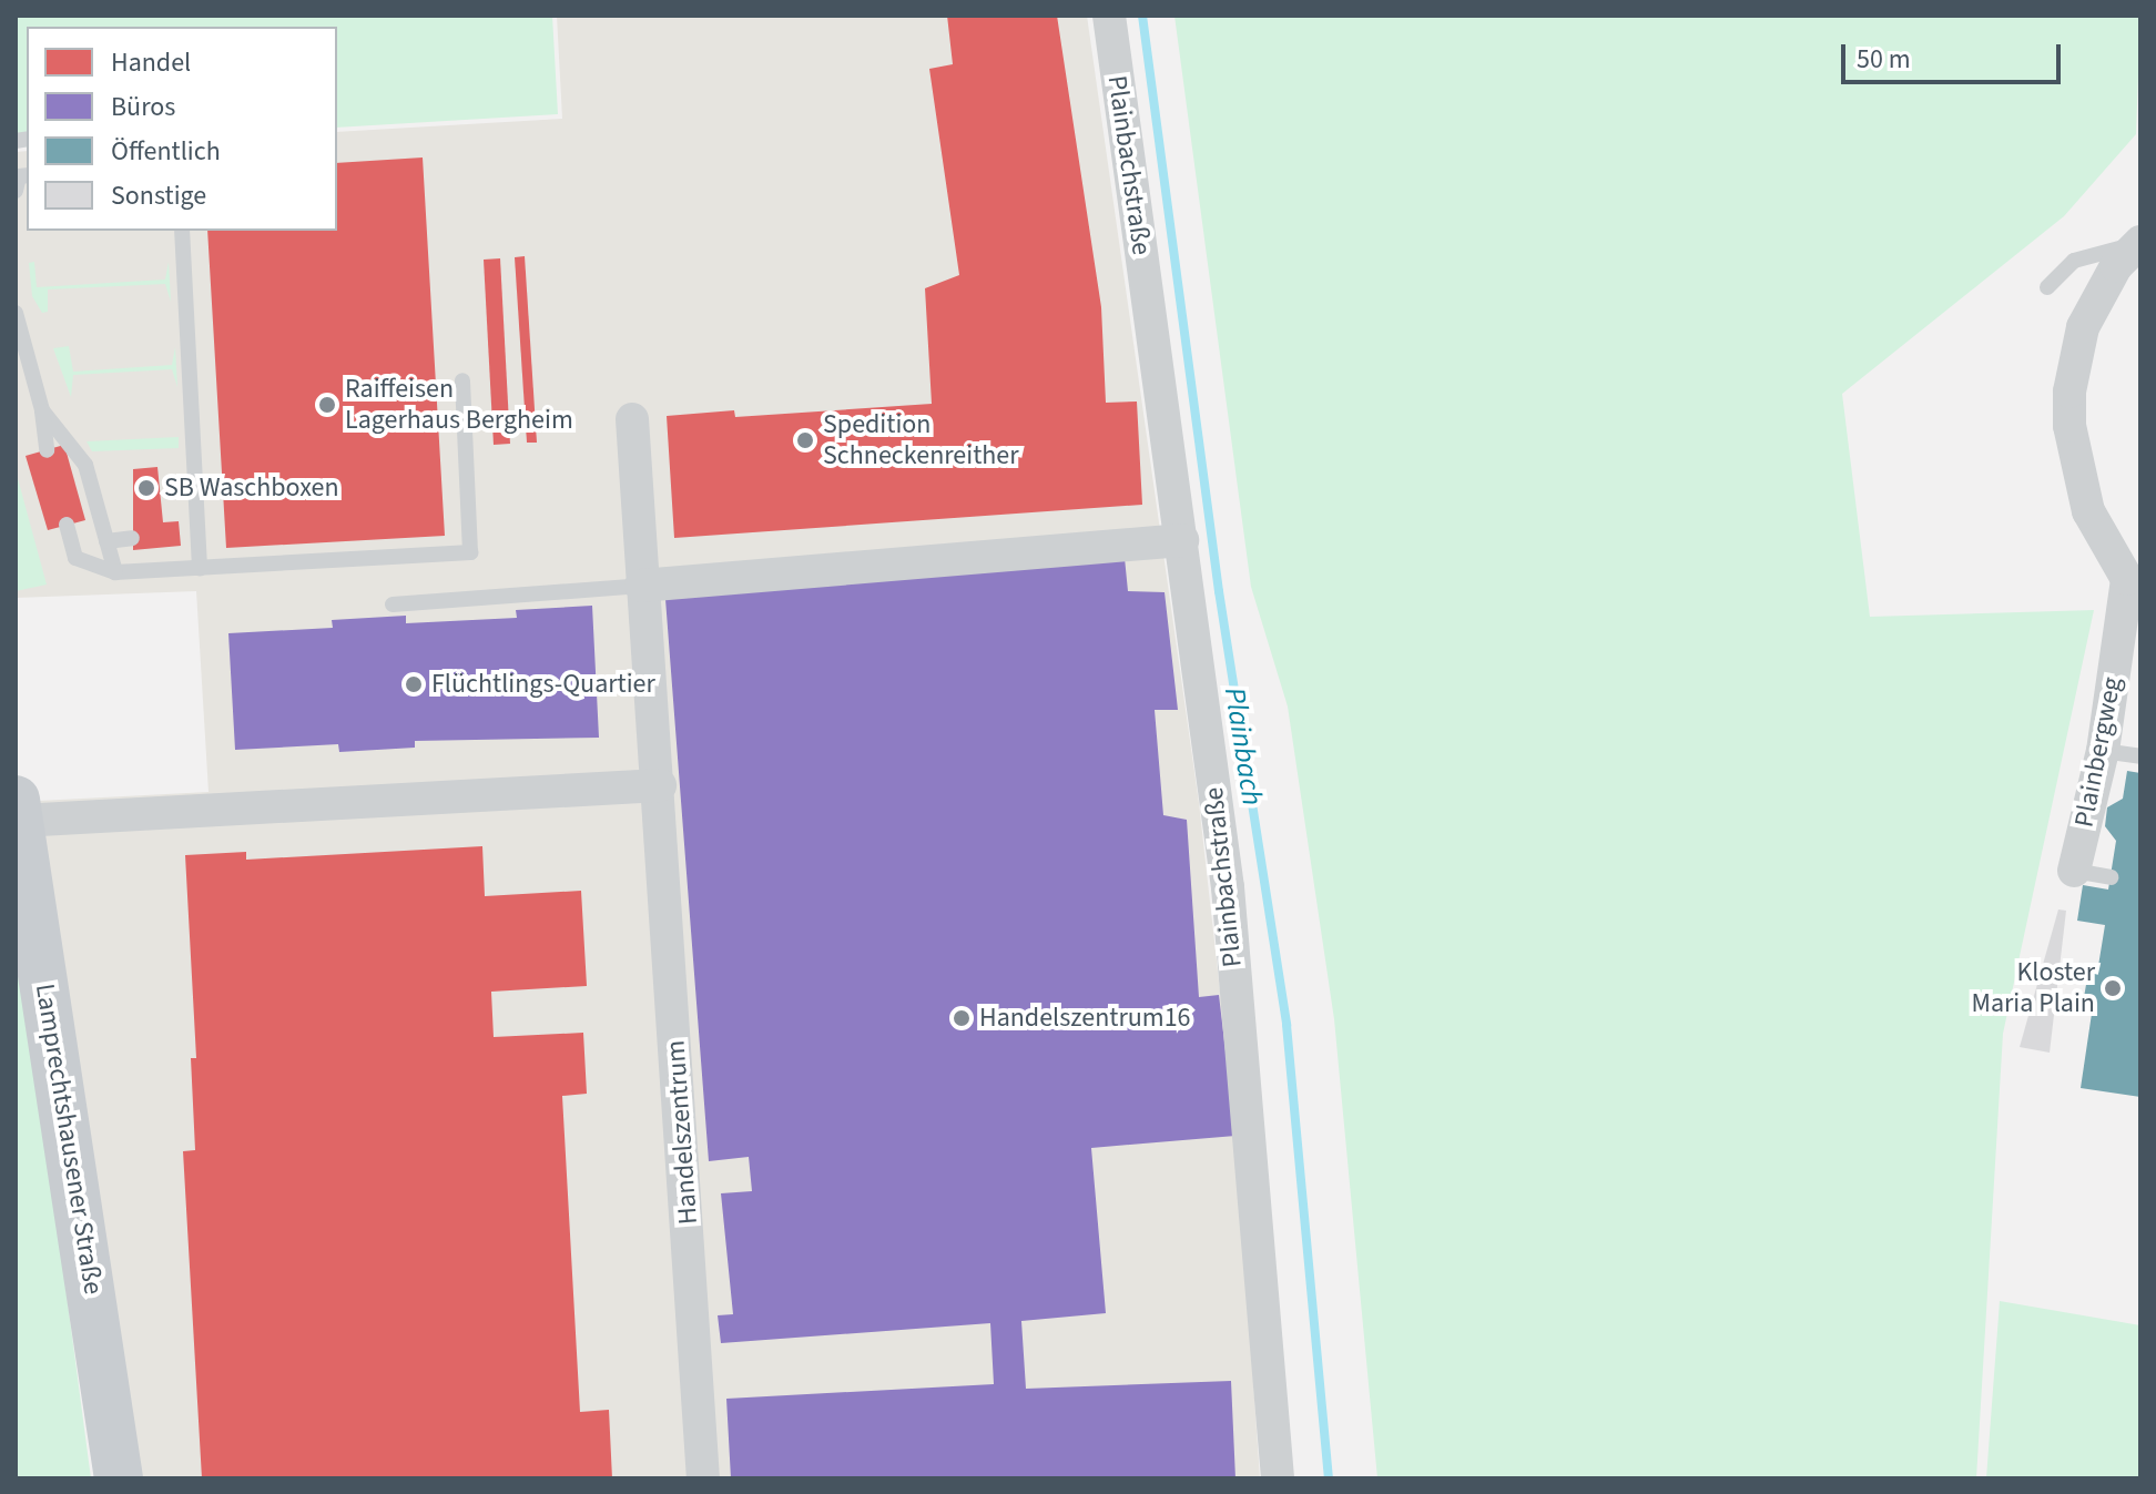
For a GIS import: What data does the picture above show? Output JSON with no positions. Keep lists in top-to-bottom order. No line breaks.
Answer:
{"streets":{"main road":["Lamprechtshausener Straße"],"street":["Plainbachstraße","Plainbergweg","Handelszentrum"]},"water":["Plainbach"],"places":["Raiffeisen Lagerhaus Bergheim","Spedition Schneckenreither","SB Waschboxen","Flüchtlings-Quartier","Kloster Maria Plain","Handelszentrum16"],"legend":["Handel","Büros","Öffentlich","Sonstige"],"scale_bar":"50 m"}
